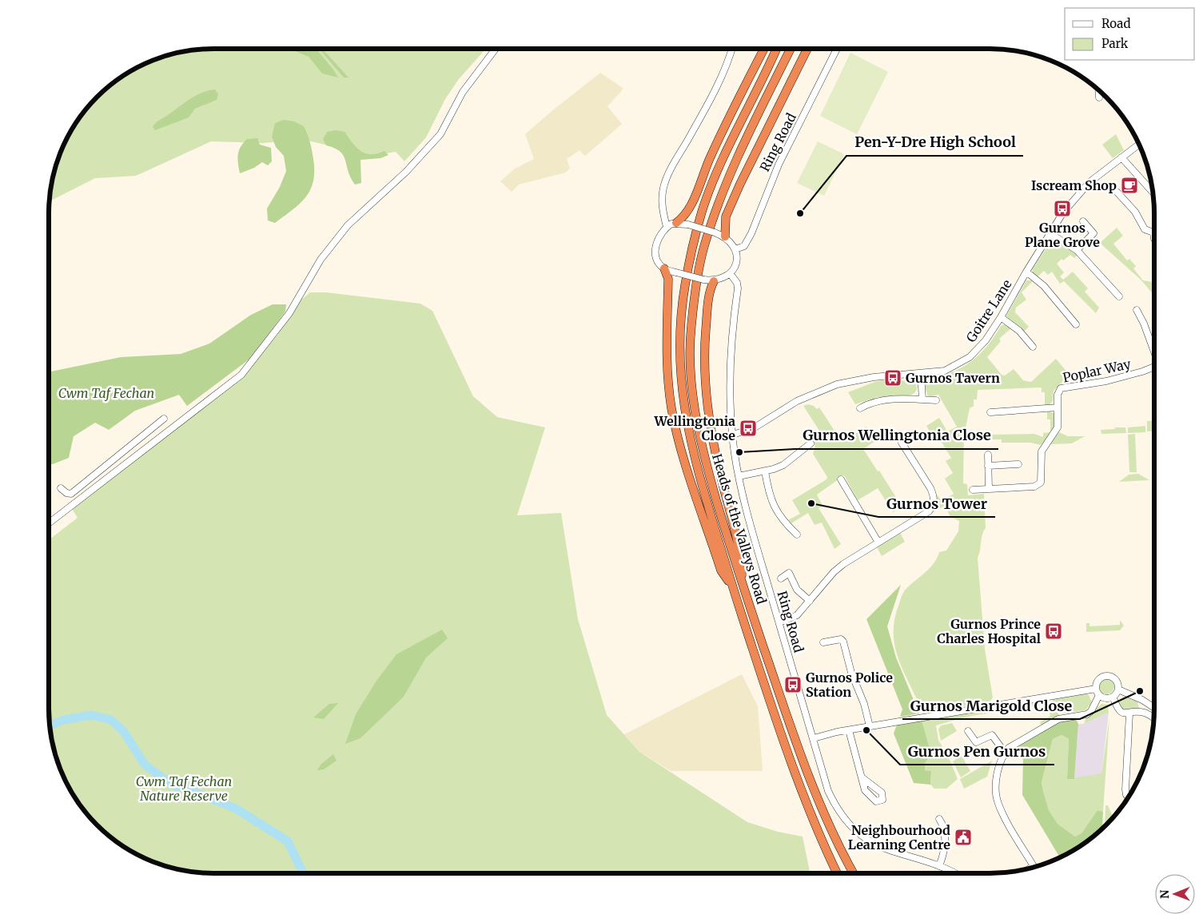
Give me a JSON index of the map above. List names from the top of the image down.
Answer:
{
  "streets": {
    "highway": ["Heads of the Valleys Road"],
    "street": ["Ring Road", "Goitre Lane", "Poplar Way"]
  },
  "crossings": [
    ["Ring Road", "Goitre Lane"]
  ],
  "parks": ["Cwm Taf Fechan", "Cwm Taf Fechan Nature Reserve"],
  "places": {
    "cafe": ["Iscream Shop"],
    "bus stop": [
      "Gurnos Plane Grove",
      "Gurnos Tavern",
      "Wellingtonia Close",
      "Gurnos Prince Charles Hospital",
      "Gurnos Police Station"
    ],
    "other": [
      "Pen-Y-Dre High School",
      "Gurnos Wellingtonia Close",
      "Gurnos Tower",
      "Gurnos Marigold Close",
      "Gurnos Pen Gurnos"
    ],
    "public building": ["Neighbourhood Learning Centre"]
  },
  "legend": ["Road", "Park"],
  "north": "left"
}
